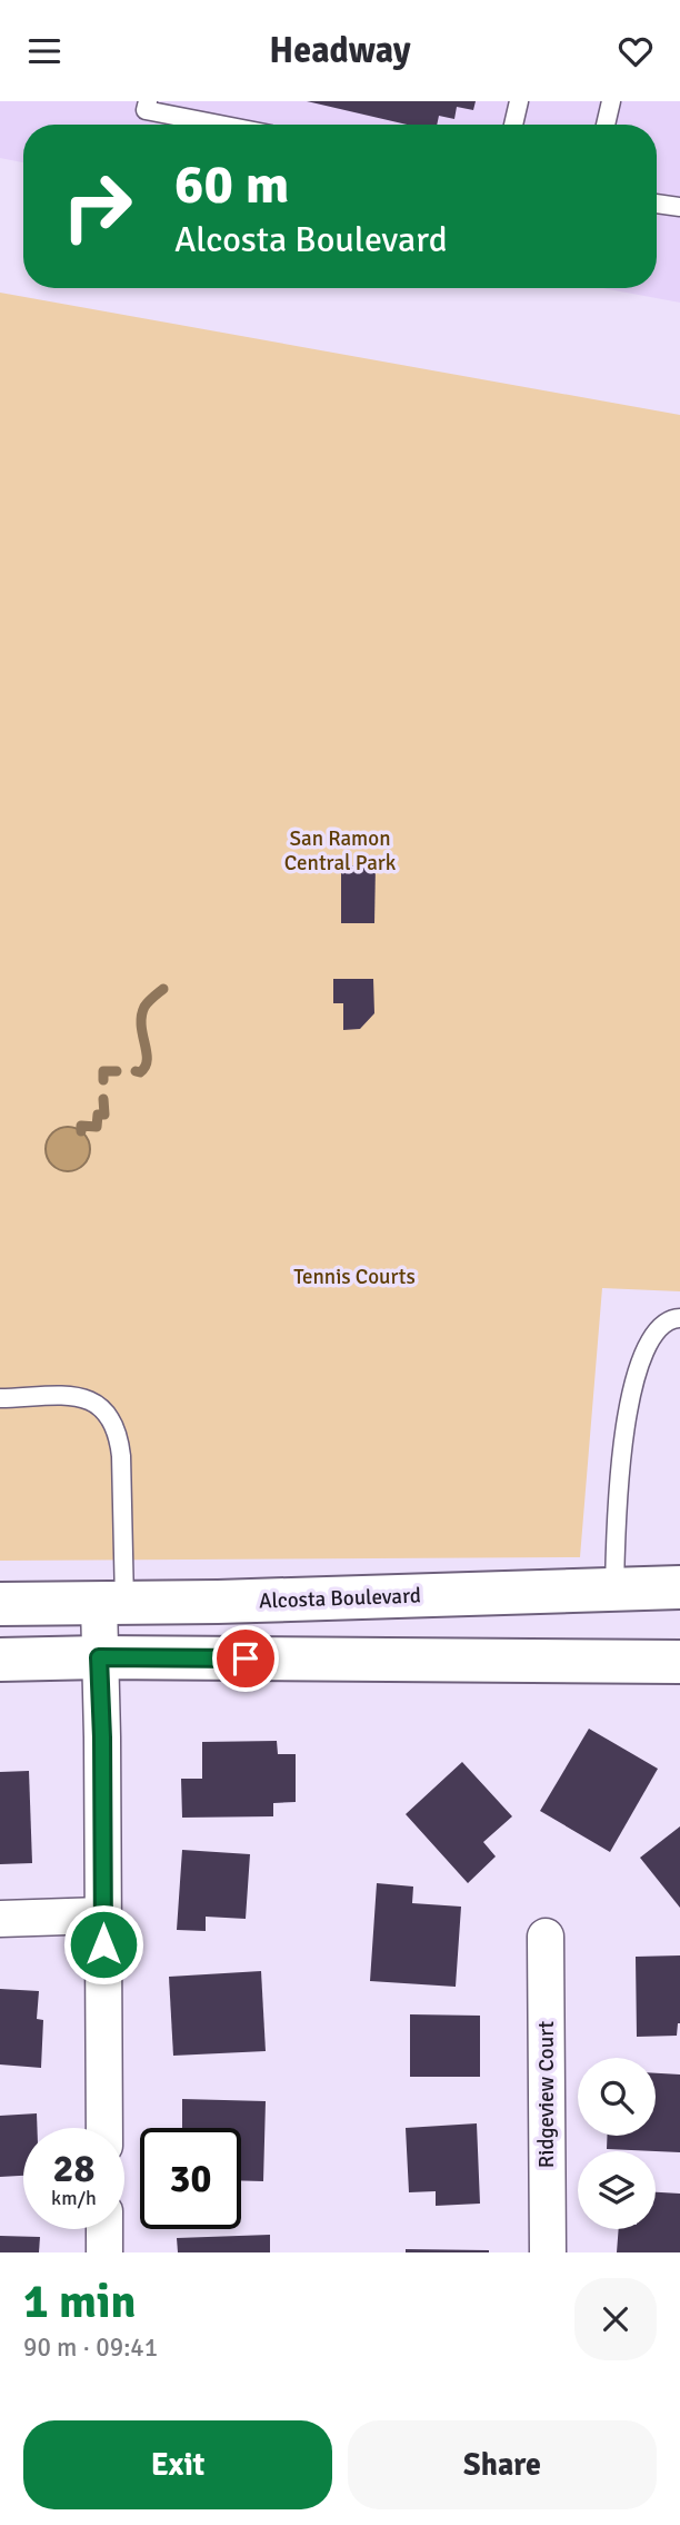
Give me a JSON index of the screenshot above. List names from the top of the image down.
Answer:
{
  "streets": {
    "main road": ["Alcosta Boulevard"],
    "street": ["Ridgeview Court"]
  },
  "parks": ["San Ramon Central Park", "Tennis Courts"],
  "page": {
    "header": "Headway",
    "turn": ["60 m", "Alcosta Boulevard"],
    "speed": "28 km/h",
    "limit": "30",
    "heading": ["1 min", "90 m · 09:41"],
    "buttons": ["Exit", "Share"]
  }
}
